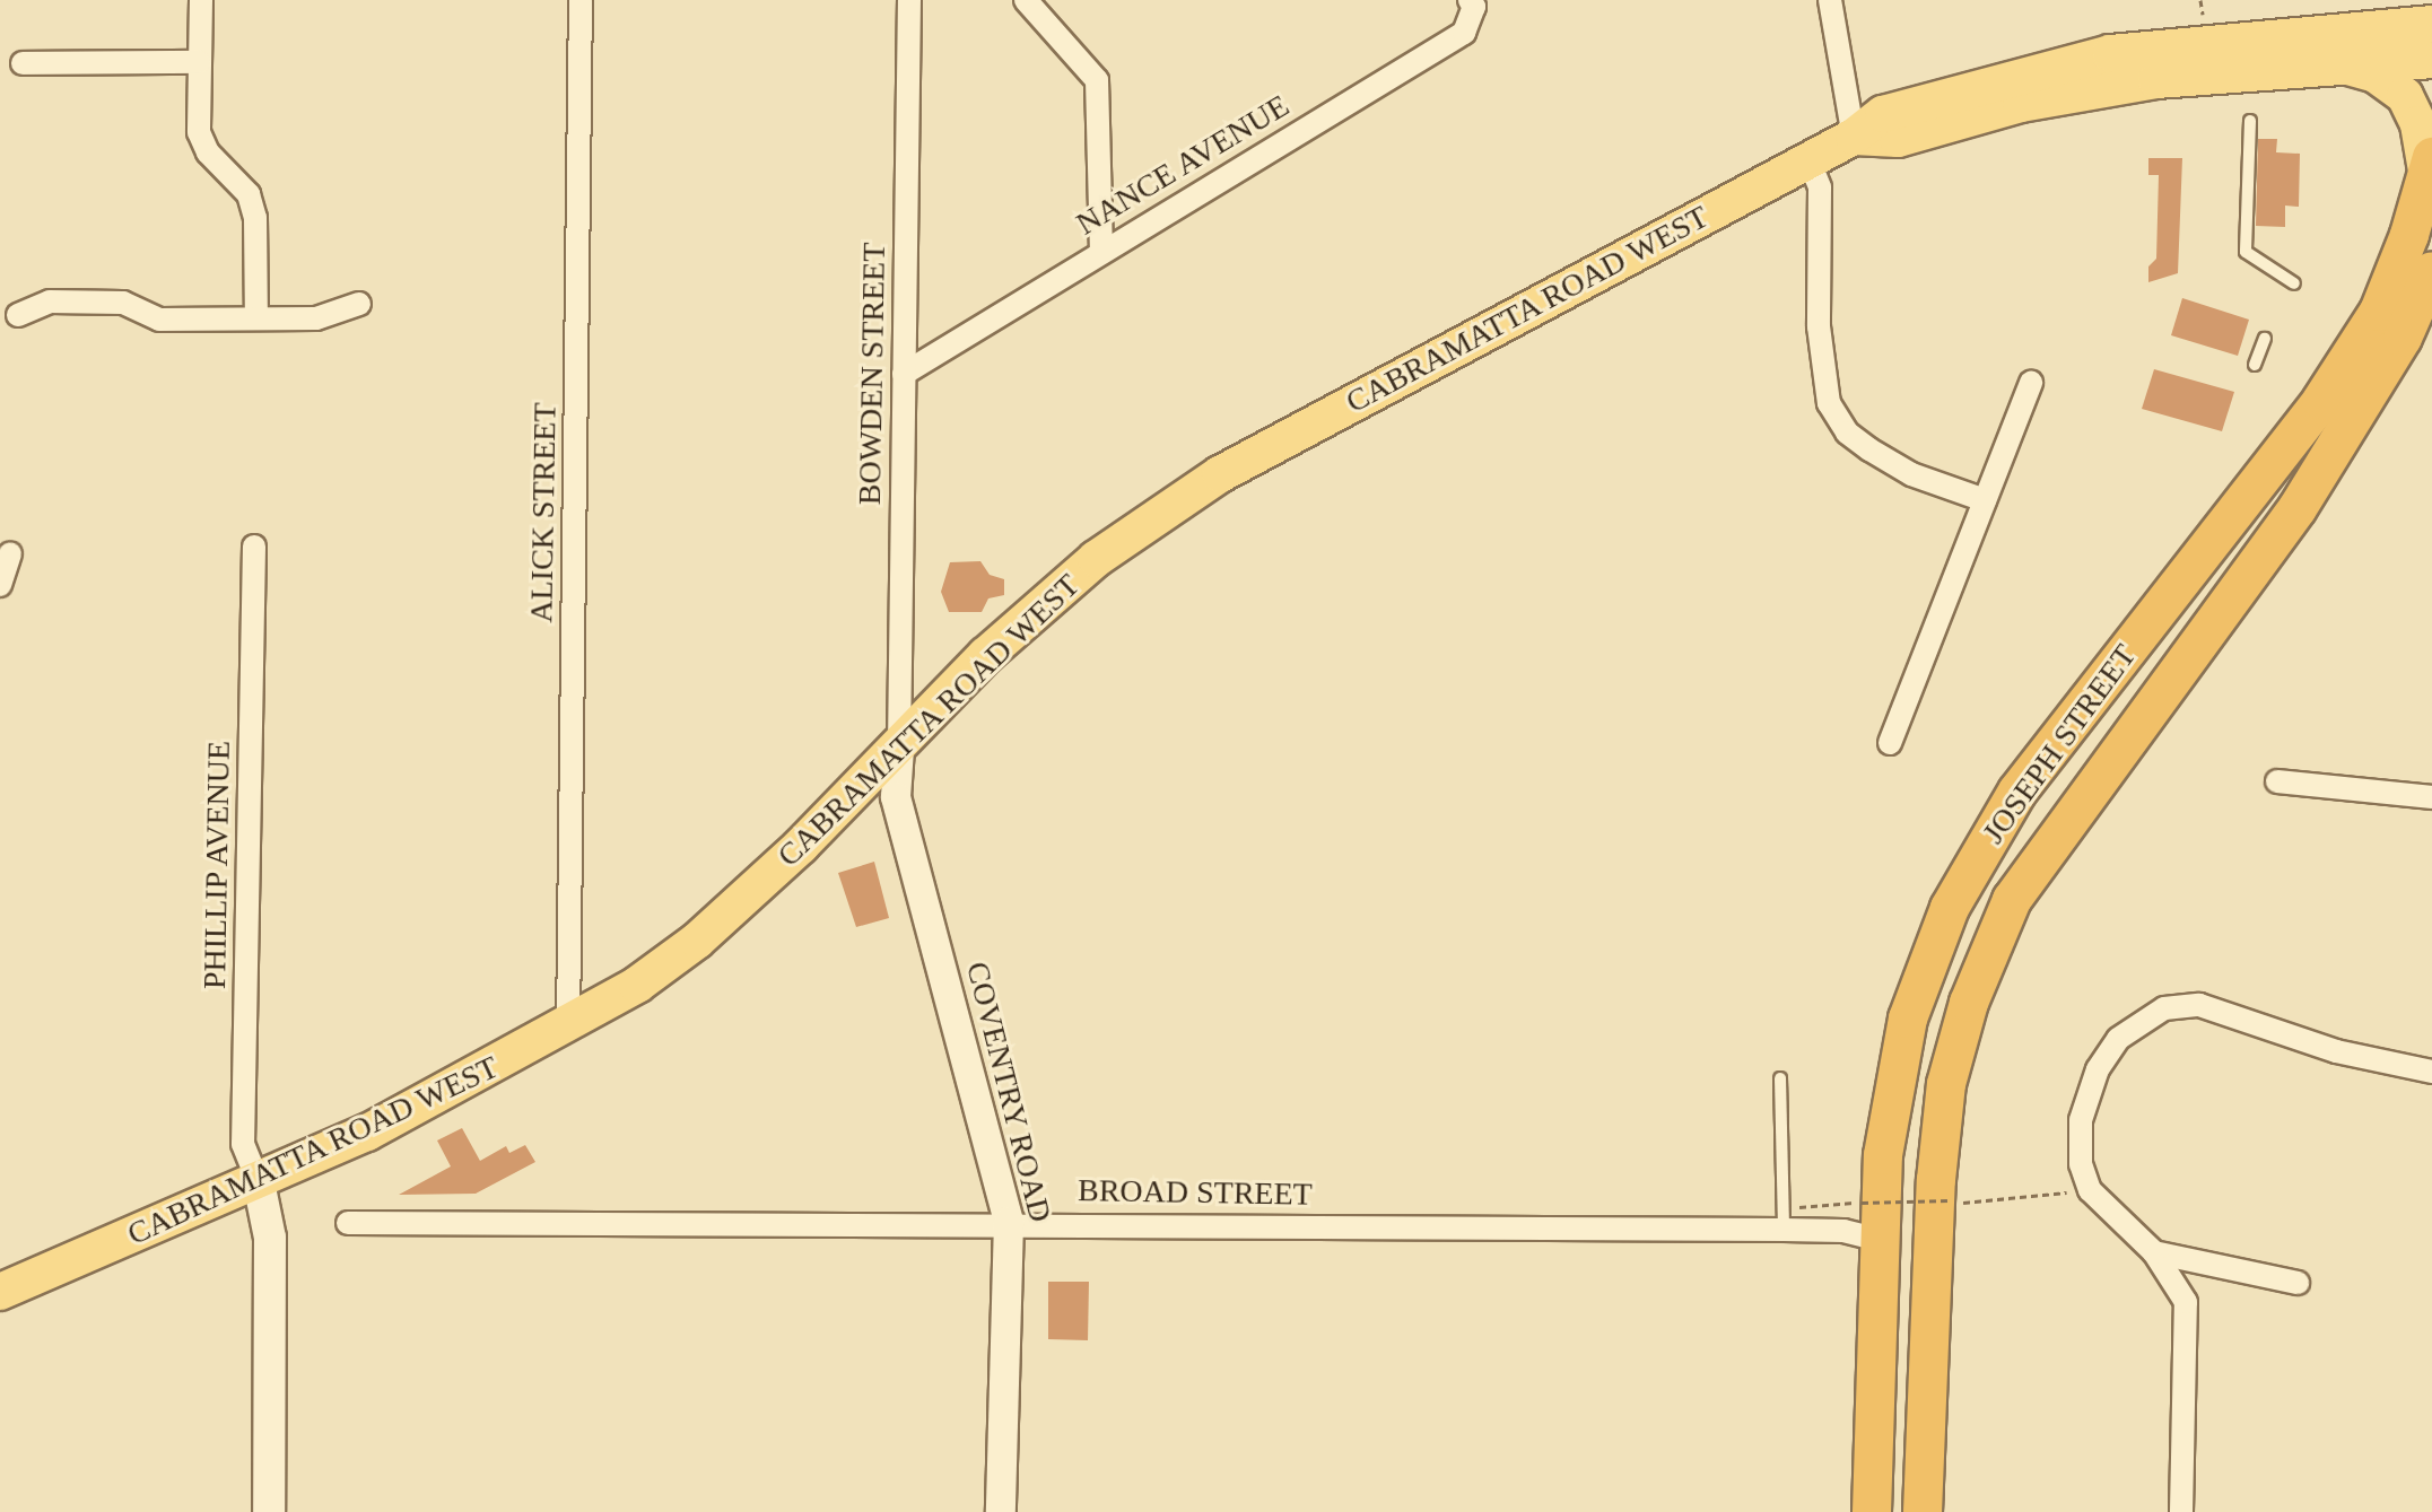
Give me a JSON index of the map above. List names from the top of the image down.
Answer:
{
  "streets": {
    "highway": ["JOSEPH STREET"],
    "main road": ["CABRAMATTA ROAD WEST"],
    "street": [
      "NANCE AVENUE",
      "BOWDEN STREET",
      "ALICK STREET",
      "PHILLIP AVENUE",
      "COVENTRY ROAD",
      "BROAD STREET"
    ]
  },
  "crossings": [
    ["NANCE AVENUE", "BOWDEN STREET"],
    ["CABRAMATTA ROAD WEST", "BOWDEN STREET"],
    ["CABRAMATTA ROAD WEST", "ALICK STREET"],
    ["CABRAMATTA ROAD WEST", "PHILLIP AVENUE"],
    ["CABRAMATTA ROAD WEST", "COVENTRY ROAD"],
    ["BOWDEN STREET", "COVENTRY ROAD"],
    ["JOSEPH STREET", "BROAD STREET"],
    ["COVENTRY ROAD", "BROAD STREET"]
  ]
}
